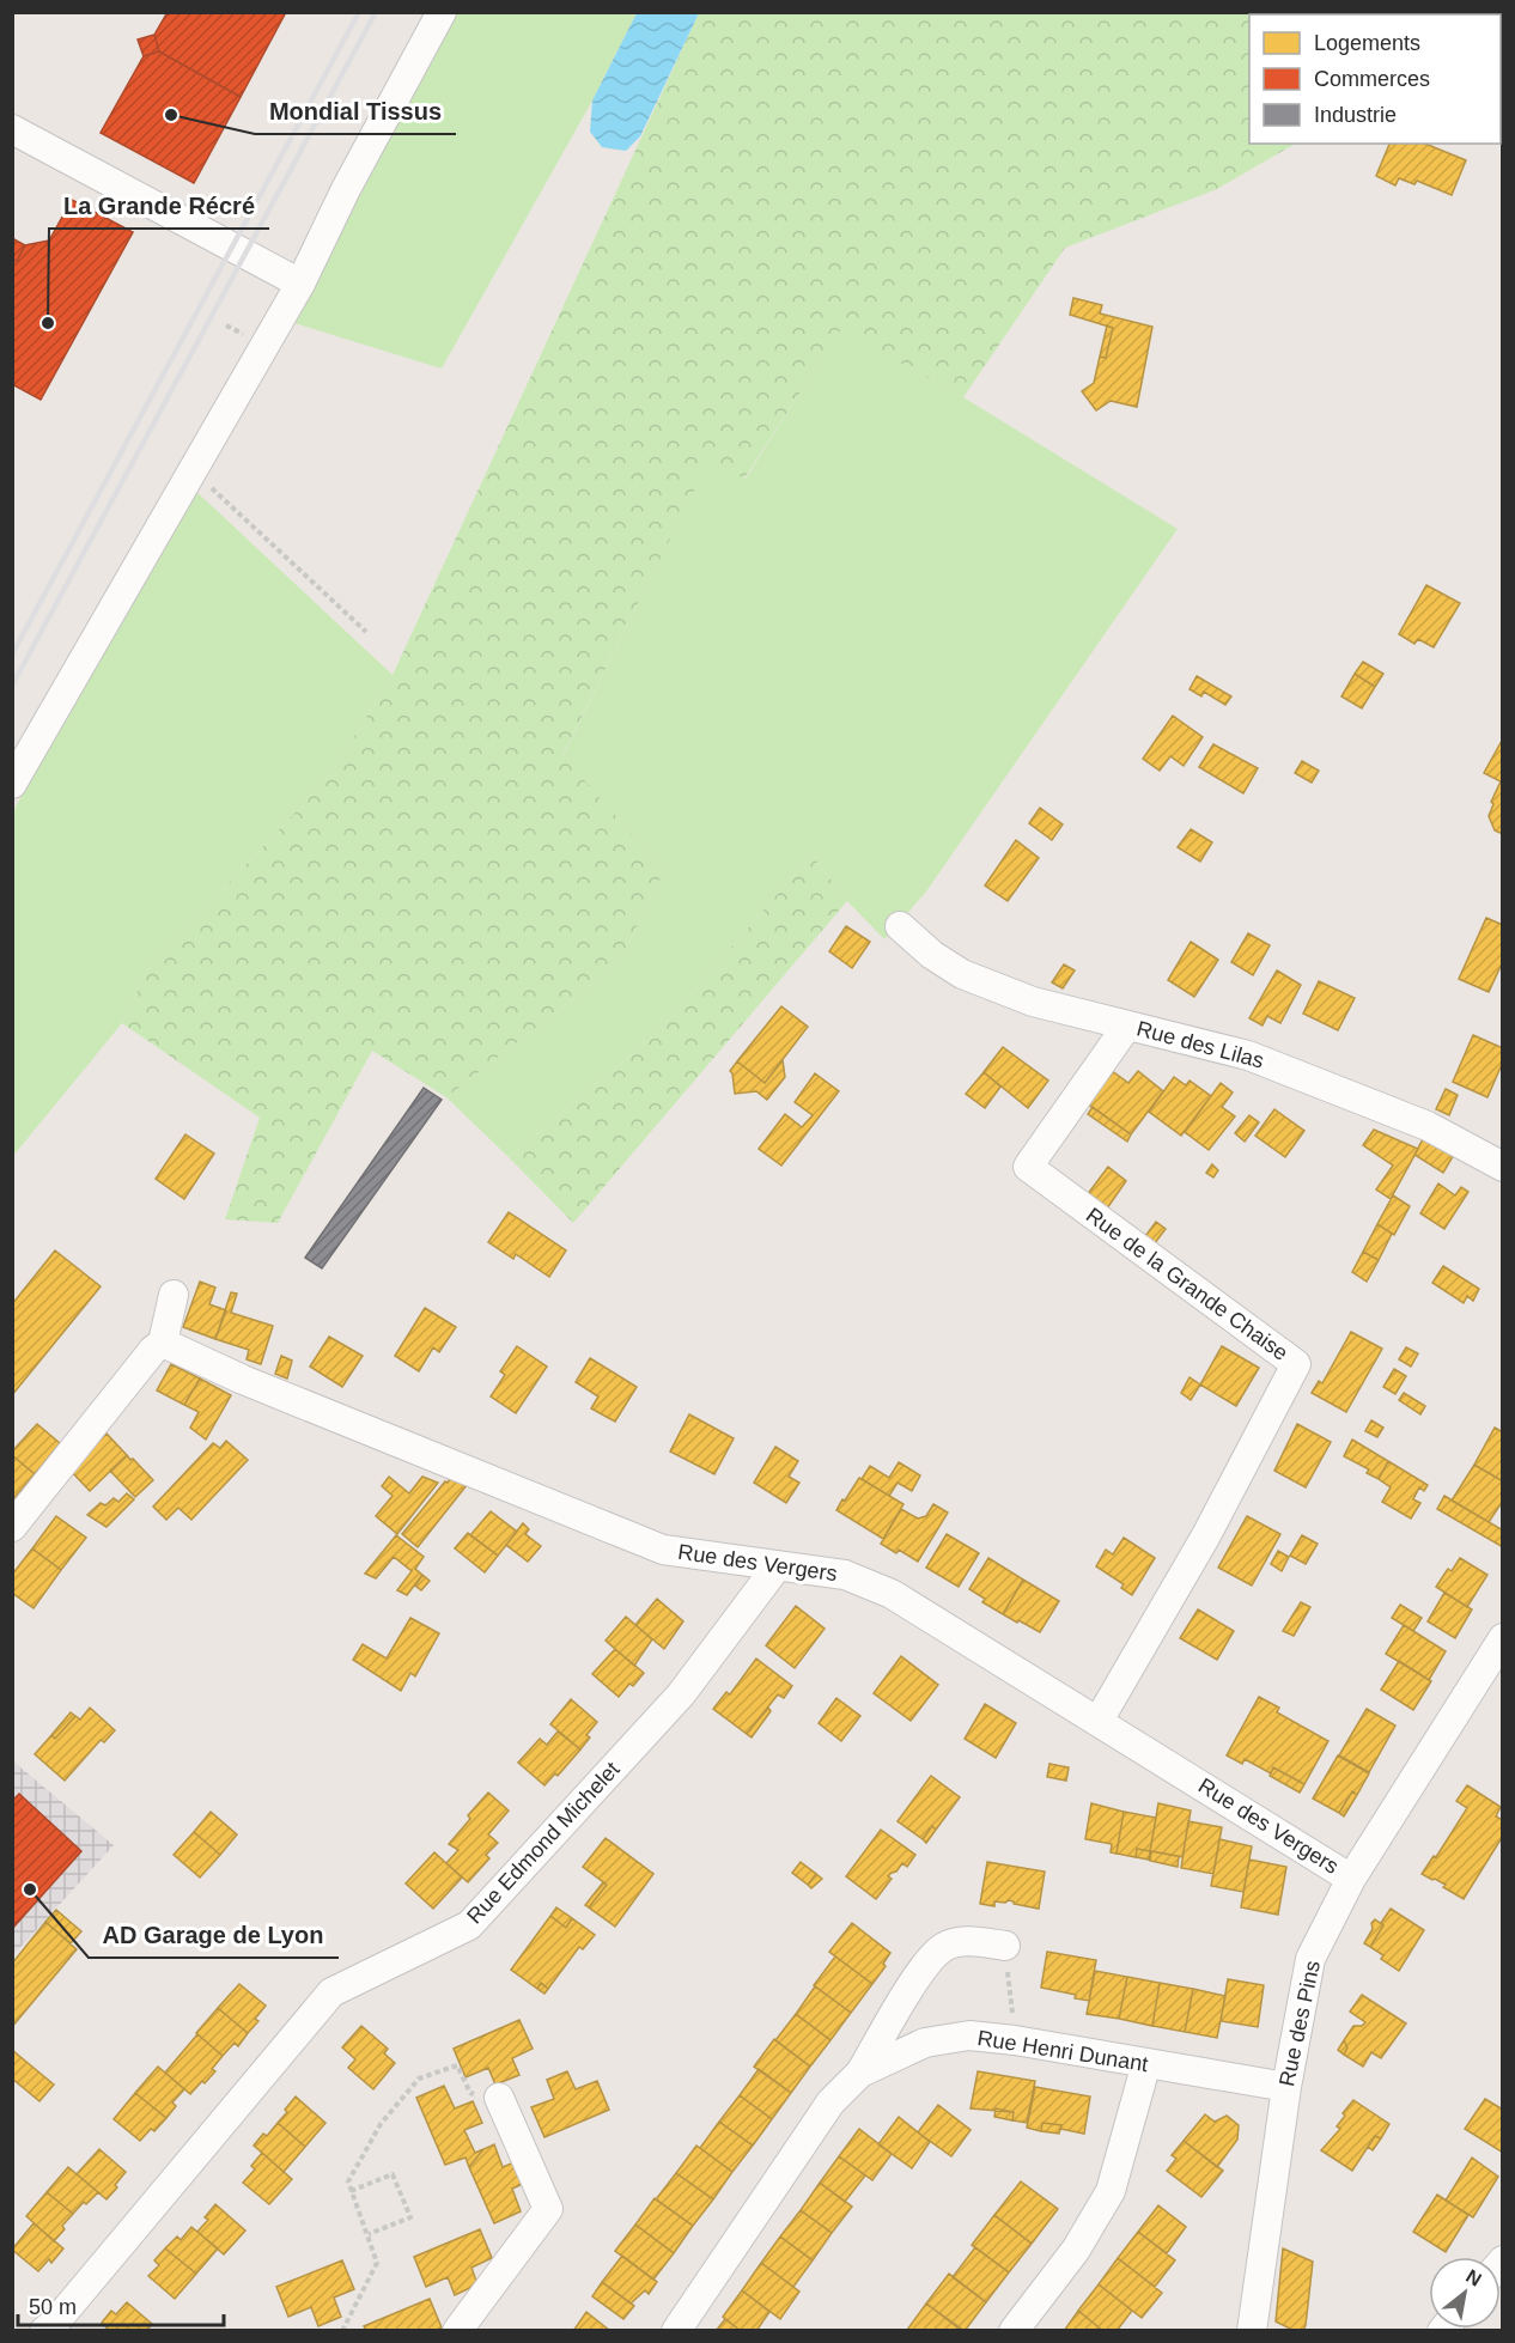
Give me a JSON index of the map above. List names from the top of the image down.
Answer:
{
  "streets": {
    "street": [
      "Rue des Lilas",
      "Rue de la Grande Chaise",
      "Rue des Vergers",
      "Rue Edmond Michelet",
      "Rue des Pins",
      "Rue Henri Dunant"
    ]
  },
  "crossings": [
    ["Rue des Lilas", "Rue de la Grande Chaise"],
    ["Rue de la Grande Chaise", "Rue des Vergers"],
    ["Rue des Vergers", "Rue Edmond Michelet"],
    ["Rue des Vergers", "Rue des Pins"],
    ["Rue des Pins", "Rue Henri Dunant"]
  ],
  "places": ["Mondial Tissus", "La Grande Récré", "AD Garage de Lyon"],
  "legend": ["Logements", "Commerces", "Industrie"],
  "scale_bar": "50 m",
  "north": "top right"
}
